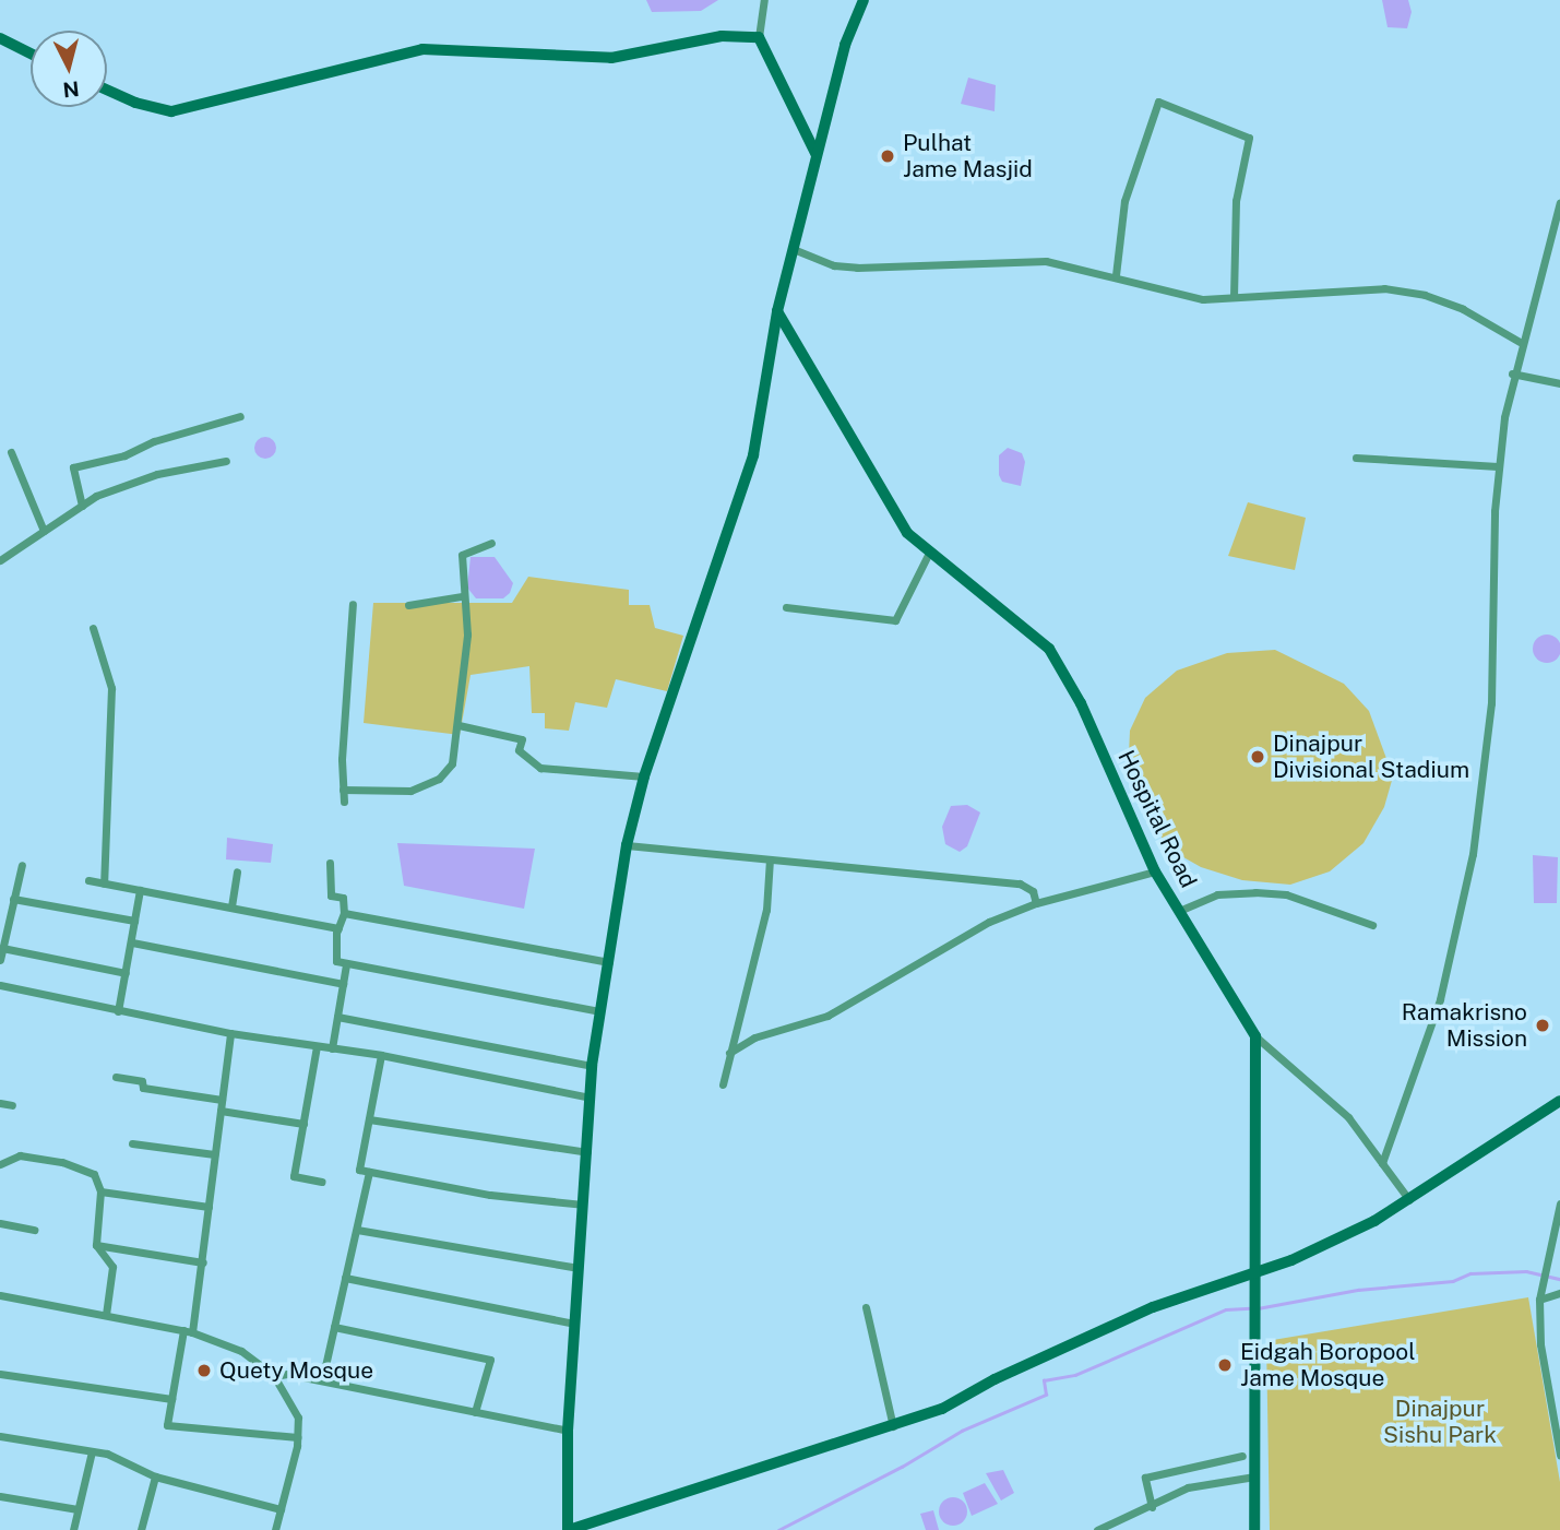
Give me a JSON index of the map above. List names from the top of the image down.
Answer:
{
  "streets": {
    "street": ["Hospital Road"]
  },
  "parks": ["Dinajpur Sishu Park"],
  "places": [
    "Pulhat Jame Masjid",
    "Dinajpur Divisional Stadium",
    "Ramakrisno Mission",
    "Eidgah Boropool Jame Mosque",
    "Quety Mosque"
  ],
  "north": "bottom"
}
